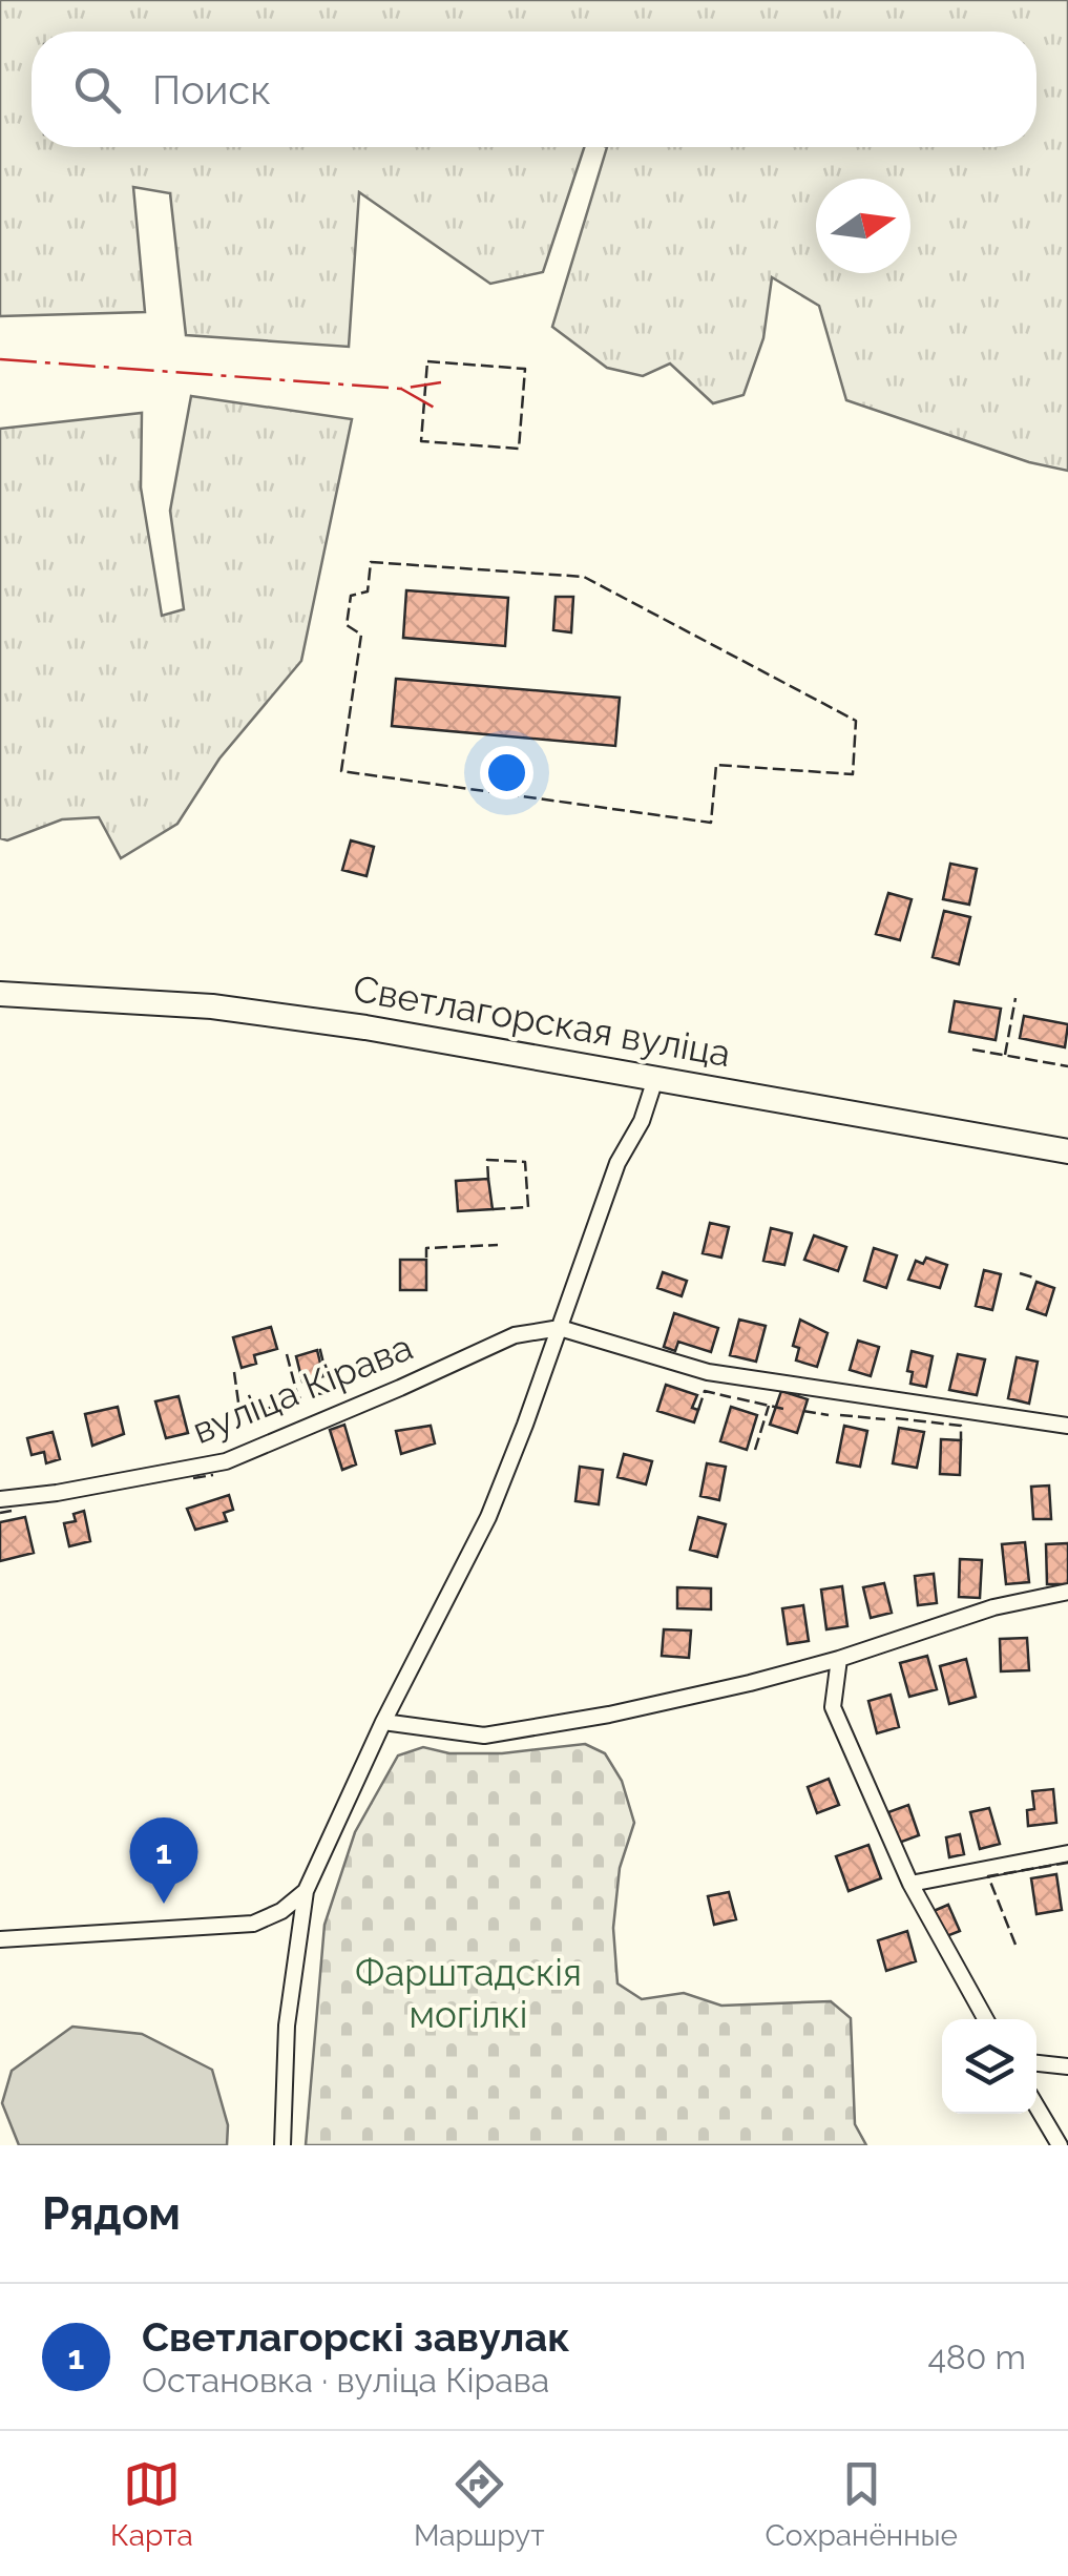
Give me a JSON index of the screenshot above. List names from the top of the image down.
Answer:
{
  "streets": {
    "main road": ["Светлагорская вуліца"],
    "street": ["вуліца Кірава"]
  },
  "parks": ["Фарштадскія могілкі"],
  "north": "right",
  "page": {
    "search": "Поиск",
    "pins": "1",
    "heading": "Рядом",
    "list": [
      {
        "mark": "1",
        "name": "Светлагорскі завулак",
        "note": "Остановка · вуліца Кірава",
        "value": "480 m"
      }
    ],
    "nav": ["Карта", "Маршрут", "Сохранённые"]
  }
}
